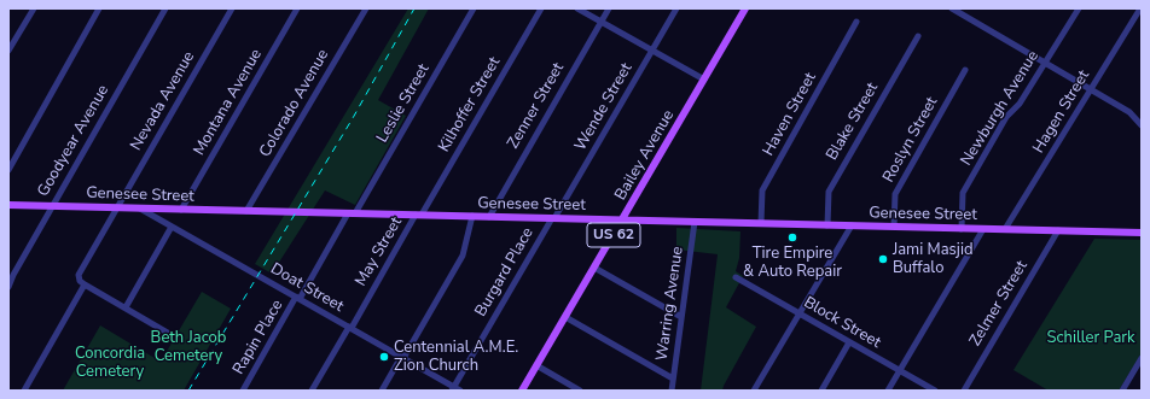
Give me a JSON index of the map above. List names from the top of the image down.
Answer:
{
  "streets": {
    "main road": ["Bailey Avenue", "Genesee Street", "US 62"],
    "street": [
      "Nevada Avenue",
      "Montana Avenue",
      "Colorado Avenue",
      "Leslie Street",
      "Kilhoffer Street",
      "Zenner Street",
      "Wende Street",
      "Newburgh Avenue",
      "Hagen Street",
      "Haven Street",
      "Blake Street",
      "Roslyn Street",
      "Goodyear Avenue",
      "May Street",
      "Burgard Place",
      "Doat Street",
      "Warring Avenue",
      "Zelmer Street",
      "Block Street",
      "Rapin Place"
    ]
  },
  "crossings": [
    ["Nevada Avenue", "Genesee Street"],
    ["Montana Avenue", "Genesee Street"],
    ["Colorado Avenue", "Genesee Street"],
    ["Leslie Street", "Genesee Street"],
    ["Leslie Street", "Rapin Place"],
    ["Kilhoffer Street", "Genesee Street"],
    ["Kilhoffer Street", "May Street"],
    ["Zenner Street", "Genesee Street"],
    ["Wende Street", "Genesee Street"],
    ["Wende Street", "Burgard Place"],
    ["Newburgh Avenue", "Genesee Street"],
    ["Hagen Street", "Genesee Street"],
    ["Haven Street", "Genesee Street"],
    ["Blake Street", "Genesee Street"],
    ["Roslyn Street", "Genesee Street"],
    ["Goodyear Avenue", "Genesee Street"],
    ["Bailey Avenue", "Genesee Street"],
    ["Genesee Street", "May Street"],
    ["Genesee Street", "Burgard Place"],
    ["Genesee Street", "Doat Street"],
    ["Genesee Street", "Warring Avenue"],
    ["Genesee Street", "Zelmer Street"],
    ["Genesee Street", "Rapin Place"],
    ["May Street", "Doat Street"],
    ["Burgard Place", "Doat Street"],
    ["Doat Street", "Rapin Place"]
  ],
  "parks": ["Beth Jacob Cemetery", "Schiller Park", "Concordia Cemetery"],
  "places": ["Tire Empire & Auto Repair", "Jami Masjid Buffalo", "Centennial A.M.E. Zion Church"]
}
